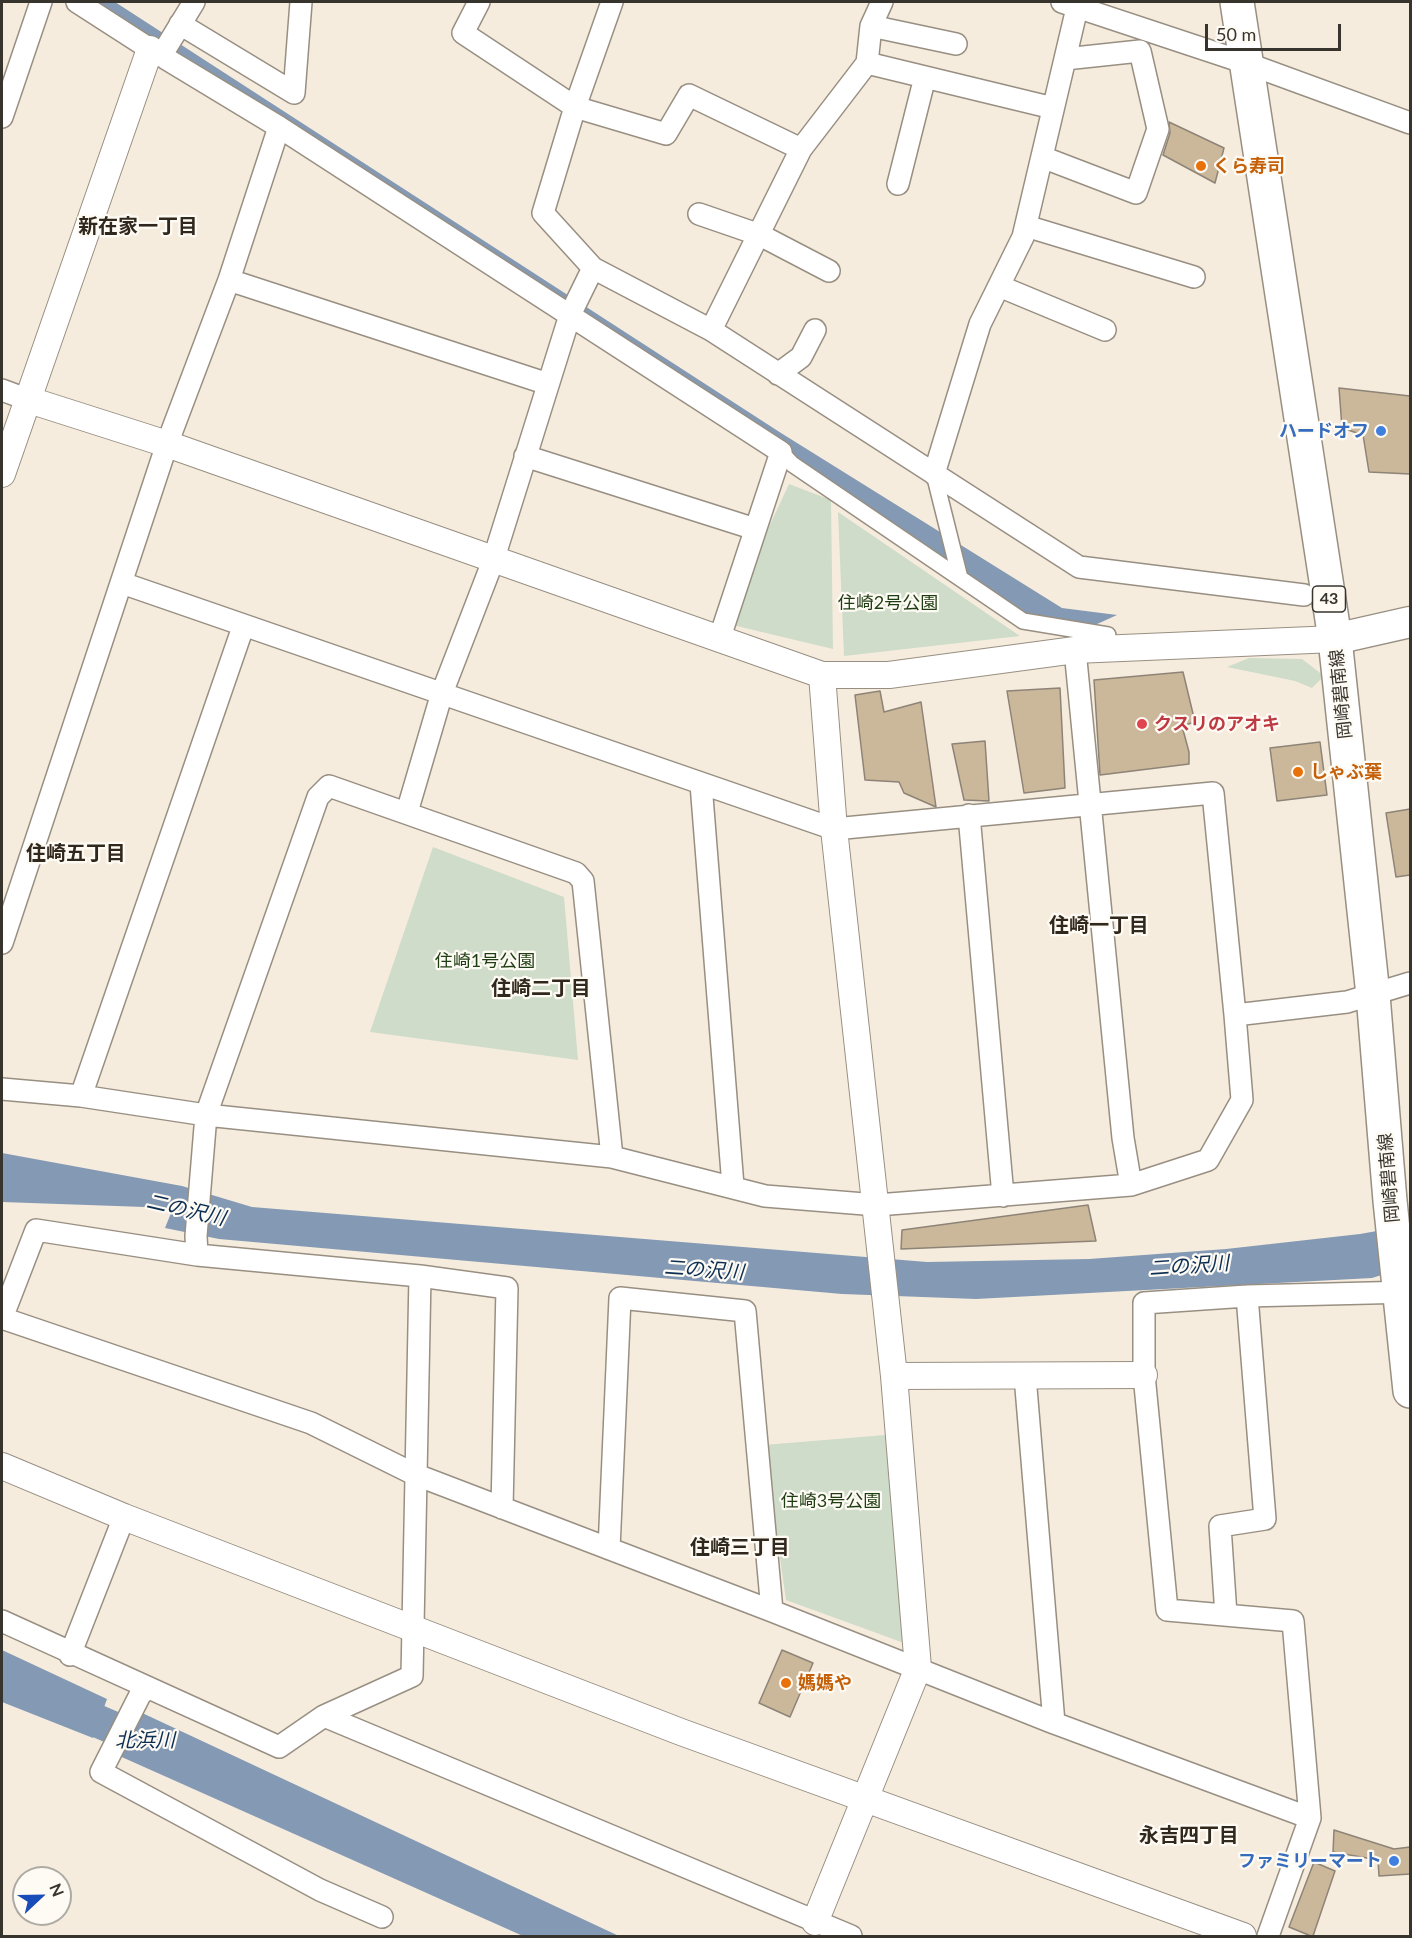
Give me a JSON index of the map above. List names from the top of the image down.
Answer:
{
  "streets": {
    "main road": ["43", "岡崎碧南線"]
  },
  "districts": [
    "新在家一丁目",
    "住崎五丁目",
    "住崎一丁目",
    "住崎二丁目",
    "住崎三丁目",
    "永吉四丁目"
  ],
  "water": ["二の沢川", "北浜川"],
  "parks": ["住崎2号公園", "住崎1号公園", "住崎3号公園"],
  "places": [
    "くら寿司",
    "ハードオフ",
    "クスリのアオキ",
    "しゃぶ葉",
    "媽媽や",
    "ファミリーマート"
  ],
  "scale_bar": "50 m",
  "north": "right"
}
